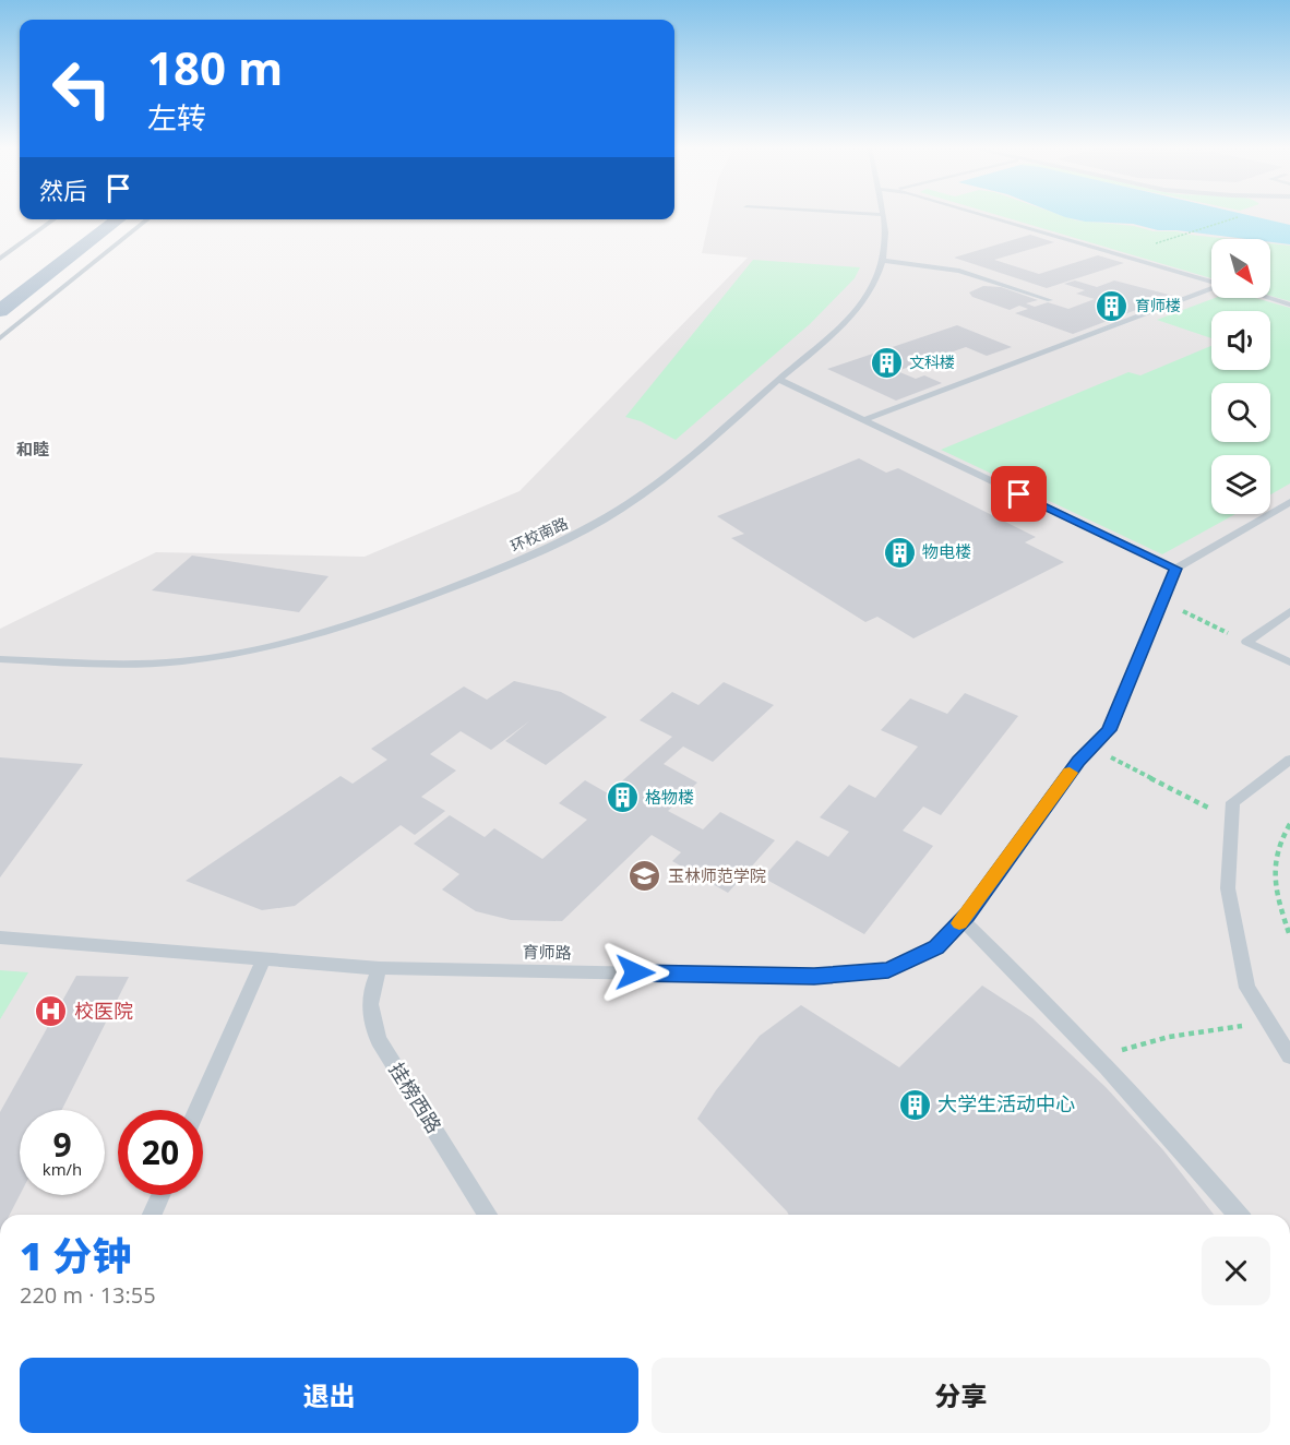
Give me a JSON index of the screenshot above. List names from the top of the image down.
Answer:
{
  "streets": {
    "lane": ["环校南路", "育师路", "挂榜西路"]
  },
  "crossings": [
    ["育师路", "挂榜西路"]
  ],
  "districts": ["和睦"],
  "places": {
    "building": [
      "育师楼",
      "文科楼",
      "物电楼",
      "格物楼",
      "大学生活动中心"
    ],
    "school or university": ["玉林师范学院"],
    "hospital": ["校医院"]
  },
  "north": "bottom right",
  "page": {
    "turn": ["180 m", "左转"],
    "then": "然后",
    "speed": "9 km/h",
    "limit": "20",
    "heading": ["1 分钟", "220 m · 13:55"],
    "buttons": ["退出", "分享"]
  }
}
